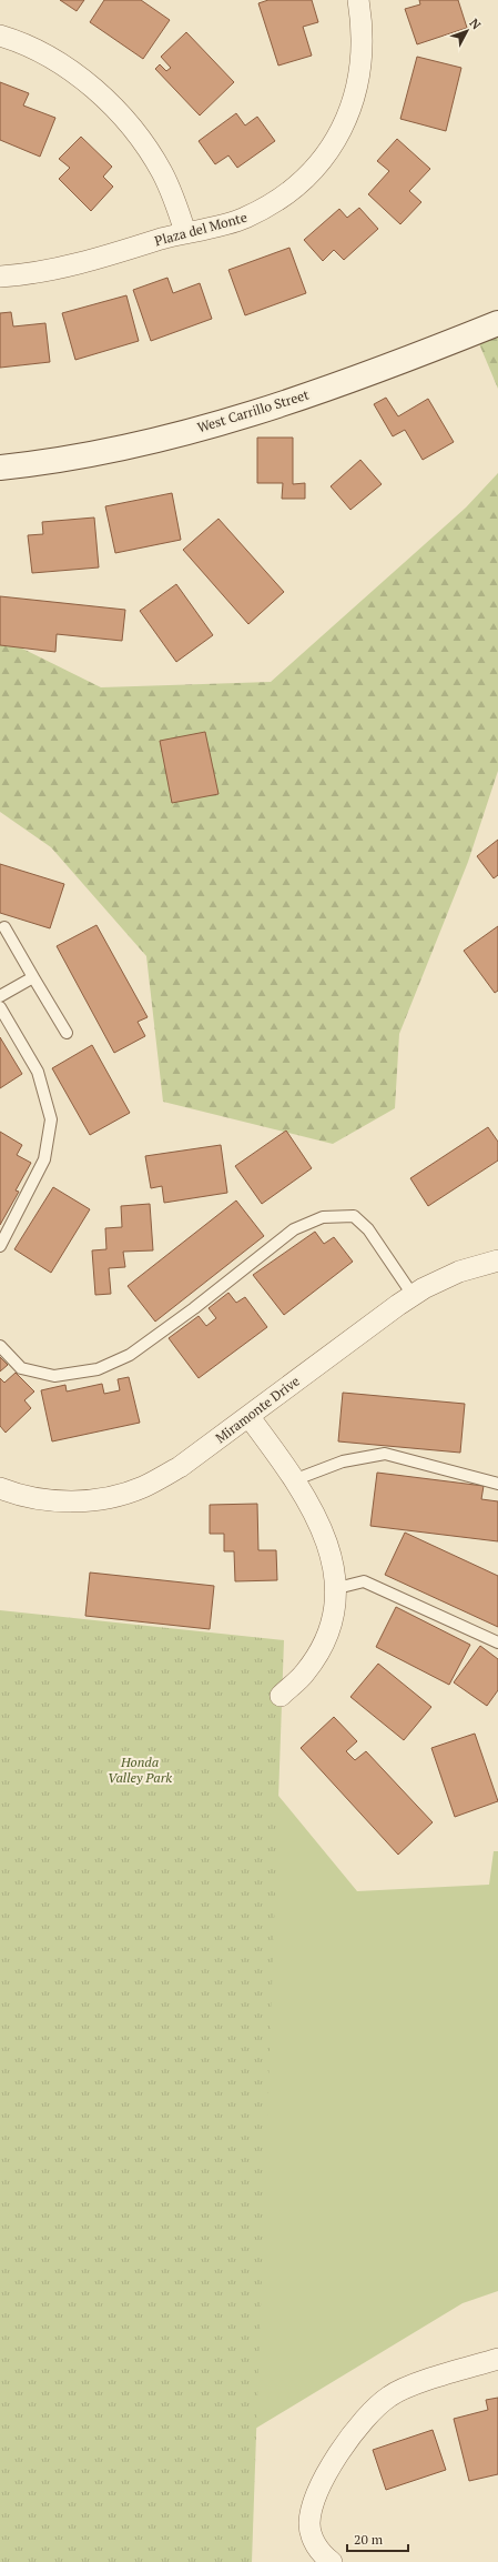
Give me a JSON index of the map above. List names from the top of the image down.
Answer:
{
  "streets": {
    "main road": ["West Carrillo Street"],
    "street": ["Plaza del Monte", "Miramonte Drive"]
  },
  "parks": ["Honda Valley Park"],
  "scale_bar": "20 m",
  "north": "top right"
}
